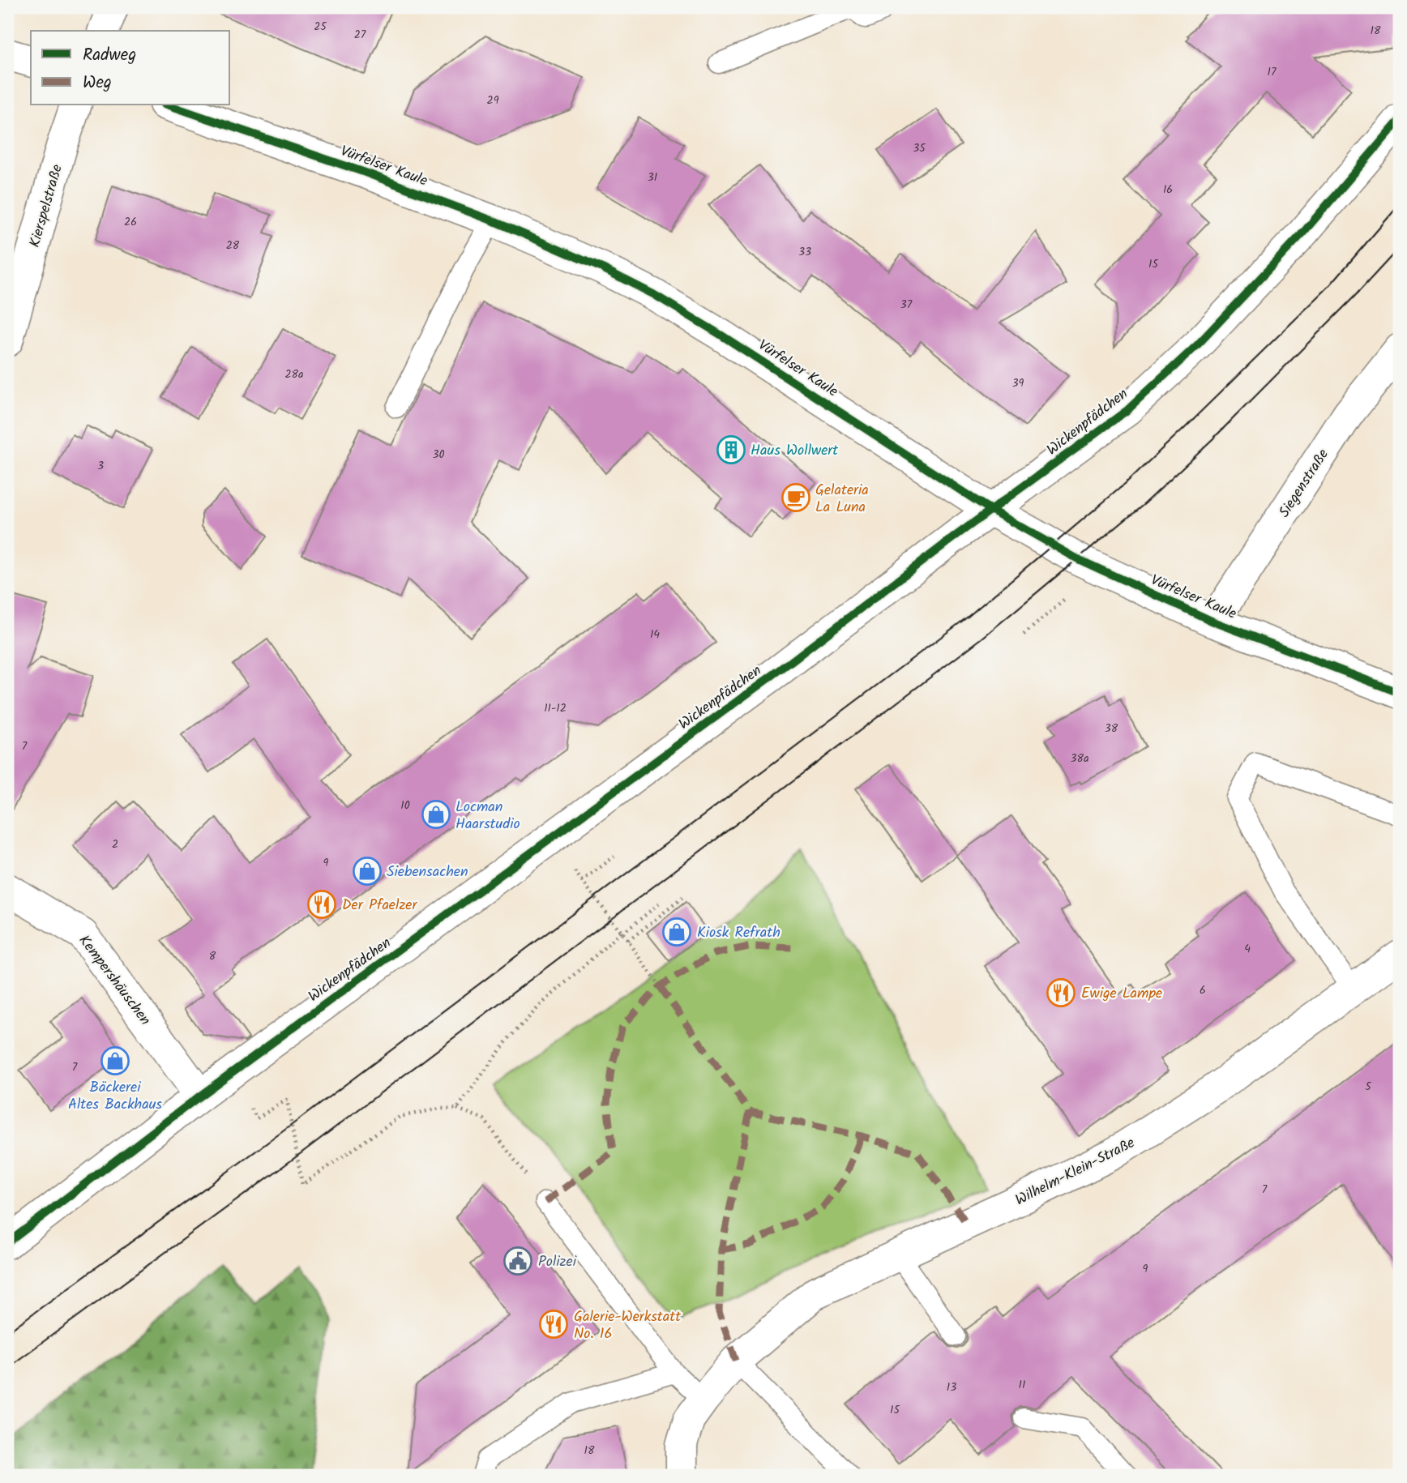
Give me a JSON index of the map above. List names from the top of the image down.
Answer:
{
  "streets": {
    "street": [
      "Vürfelser Kaule",
      "Kierspelstraße",
      "Wickenpfädchen",
      "Siegenstraße",
      "Kempershäuschen",
      "Wilhelm-Klein-Straße"
    ]
  },
  "crossings": [
    ["Vürfelser Kaule", "Wickenpfädchen"],
    ["Vürfelser Kaule", "Siegenstraße"],
    ["Wickenpfädchen", "Kempershäuschen"]
  ],
  "places": {
    "building": ["Haus Wollwert"],
    "cafe": ["Gelateria La Luna"],
    "shop": [
      "Locman Haarstudio",
      "Siebensachen",
      "Kiosk Refrath",
      "Bäckerei Altes Backhaus"
    ],
    "restaurant": ["Der Pfaelzer", "Ewige Lampe", "Galerie-Werkstatt No. 16"],
    "public building": ["Polizei"]
  },
  "house_numbers": [
    "25",
    "18",
    "27",
    "17",
    "29",
    "35",
    "31",
    "16",
    "26",
    "28",
    "33",
    "15",
    "37",
    "28a",
    "39",
    "30",
    "3",
    "14",
    "11-12",
    "38",
    "7",
    "38a",
    "10",
    "2",
    "9",
    "4",
    "8",
    "6",
    "7",
    "5",
    "7",
    "9",
    "11",
    "13",
    "15",
    "18"
  ],
  "legend": ["Radweg", "Weg"]
}
